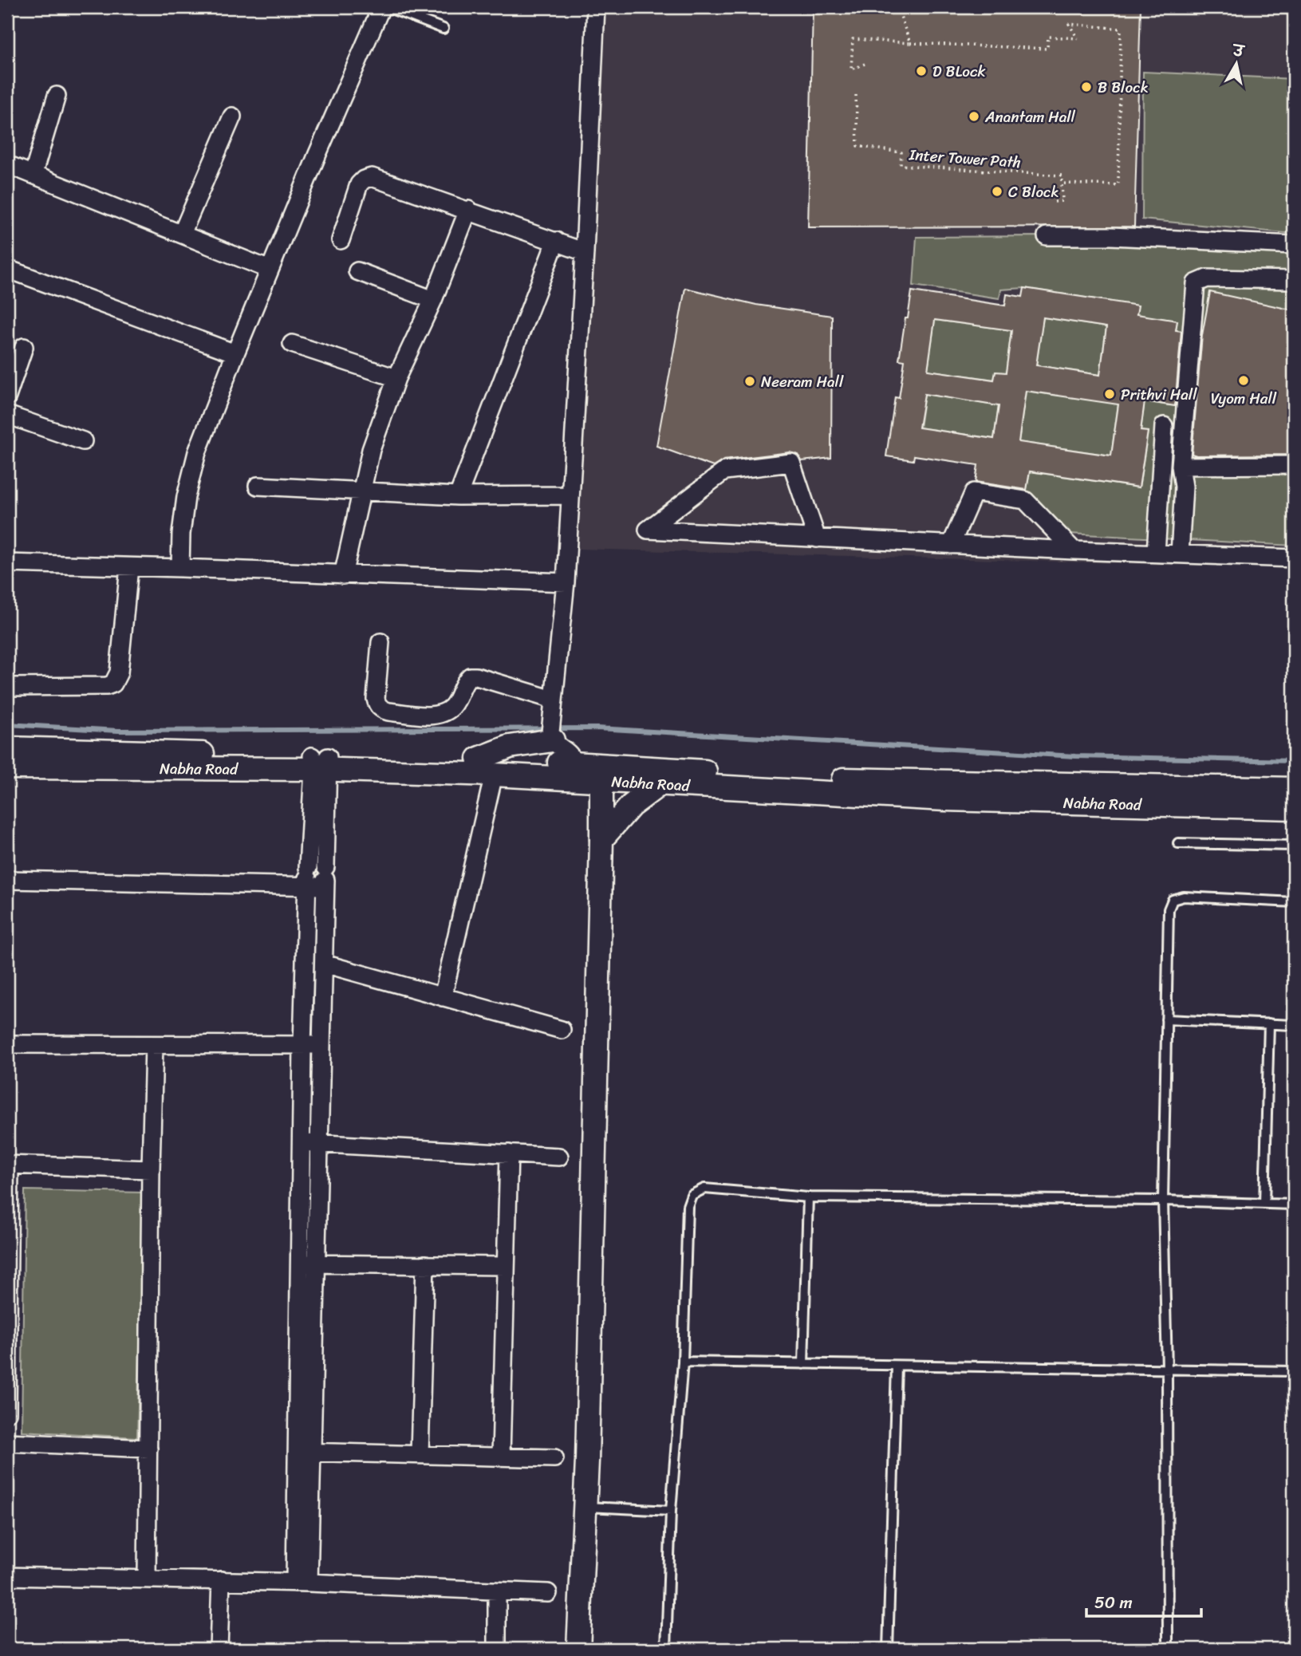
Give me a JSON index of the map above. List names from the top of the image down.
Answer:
{
  "streets": {
    "main road": ["Nabha Road"],
    "path": ["Inter Tower Path"]
  },
  "places": [
    "D BLock",
    "B Block",
    "Anantam Hall",
    "C Block",
    "Vyom Hall",
    "Neeram Hall",
    "Prithvi Hall"
  ],
  "scale_bar": "50 m",
  "north": "top"
}
